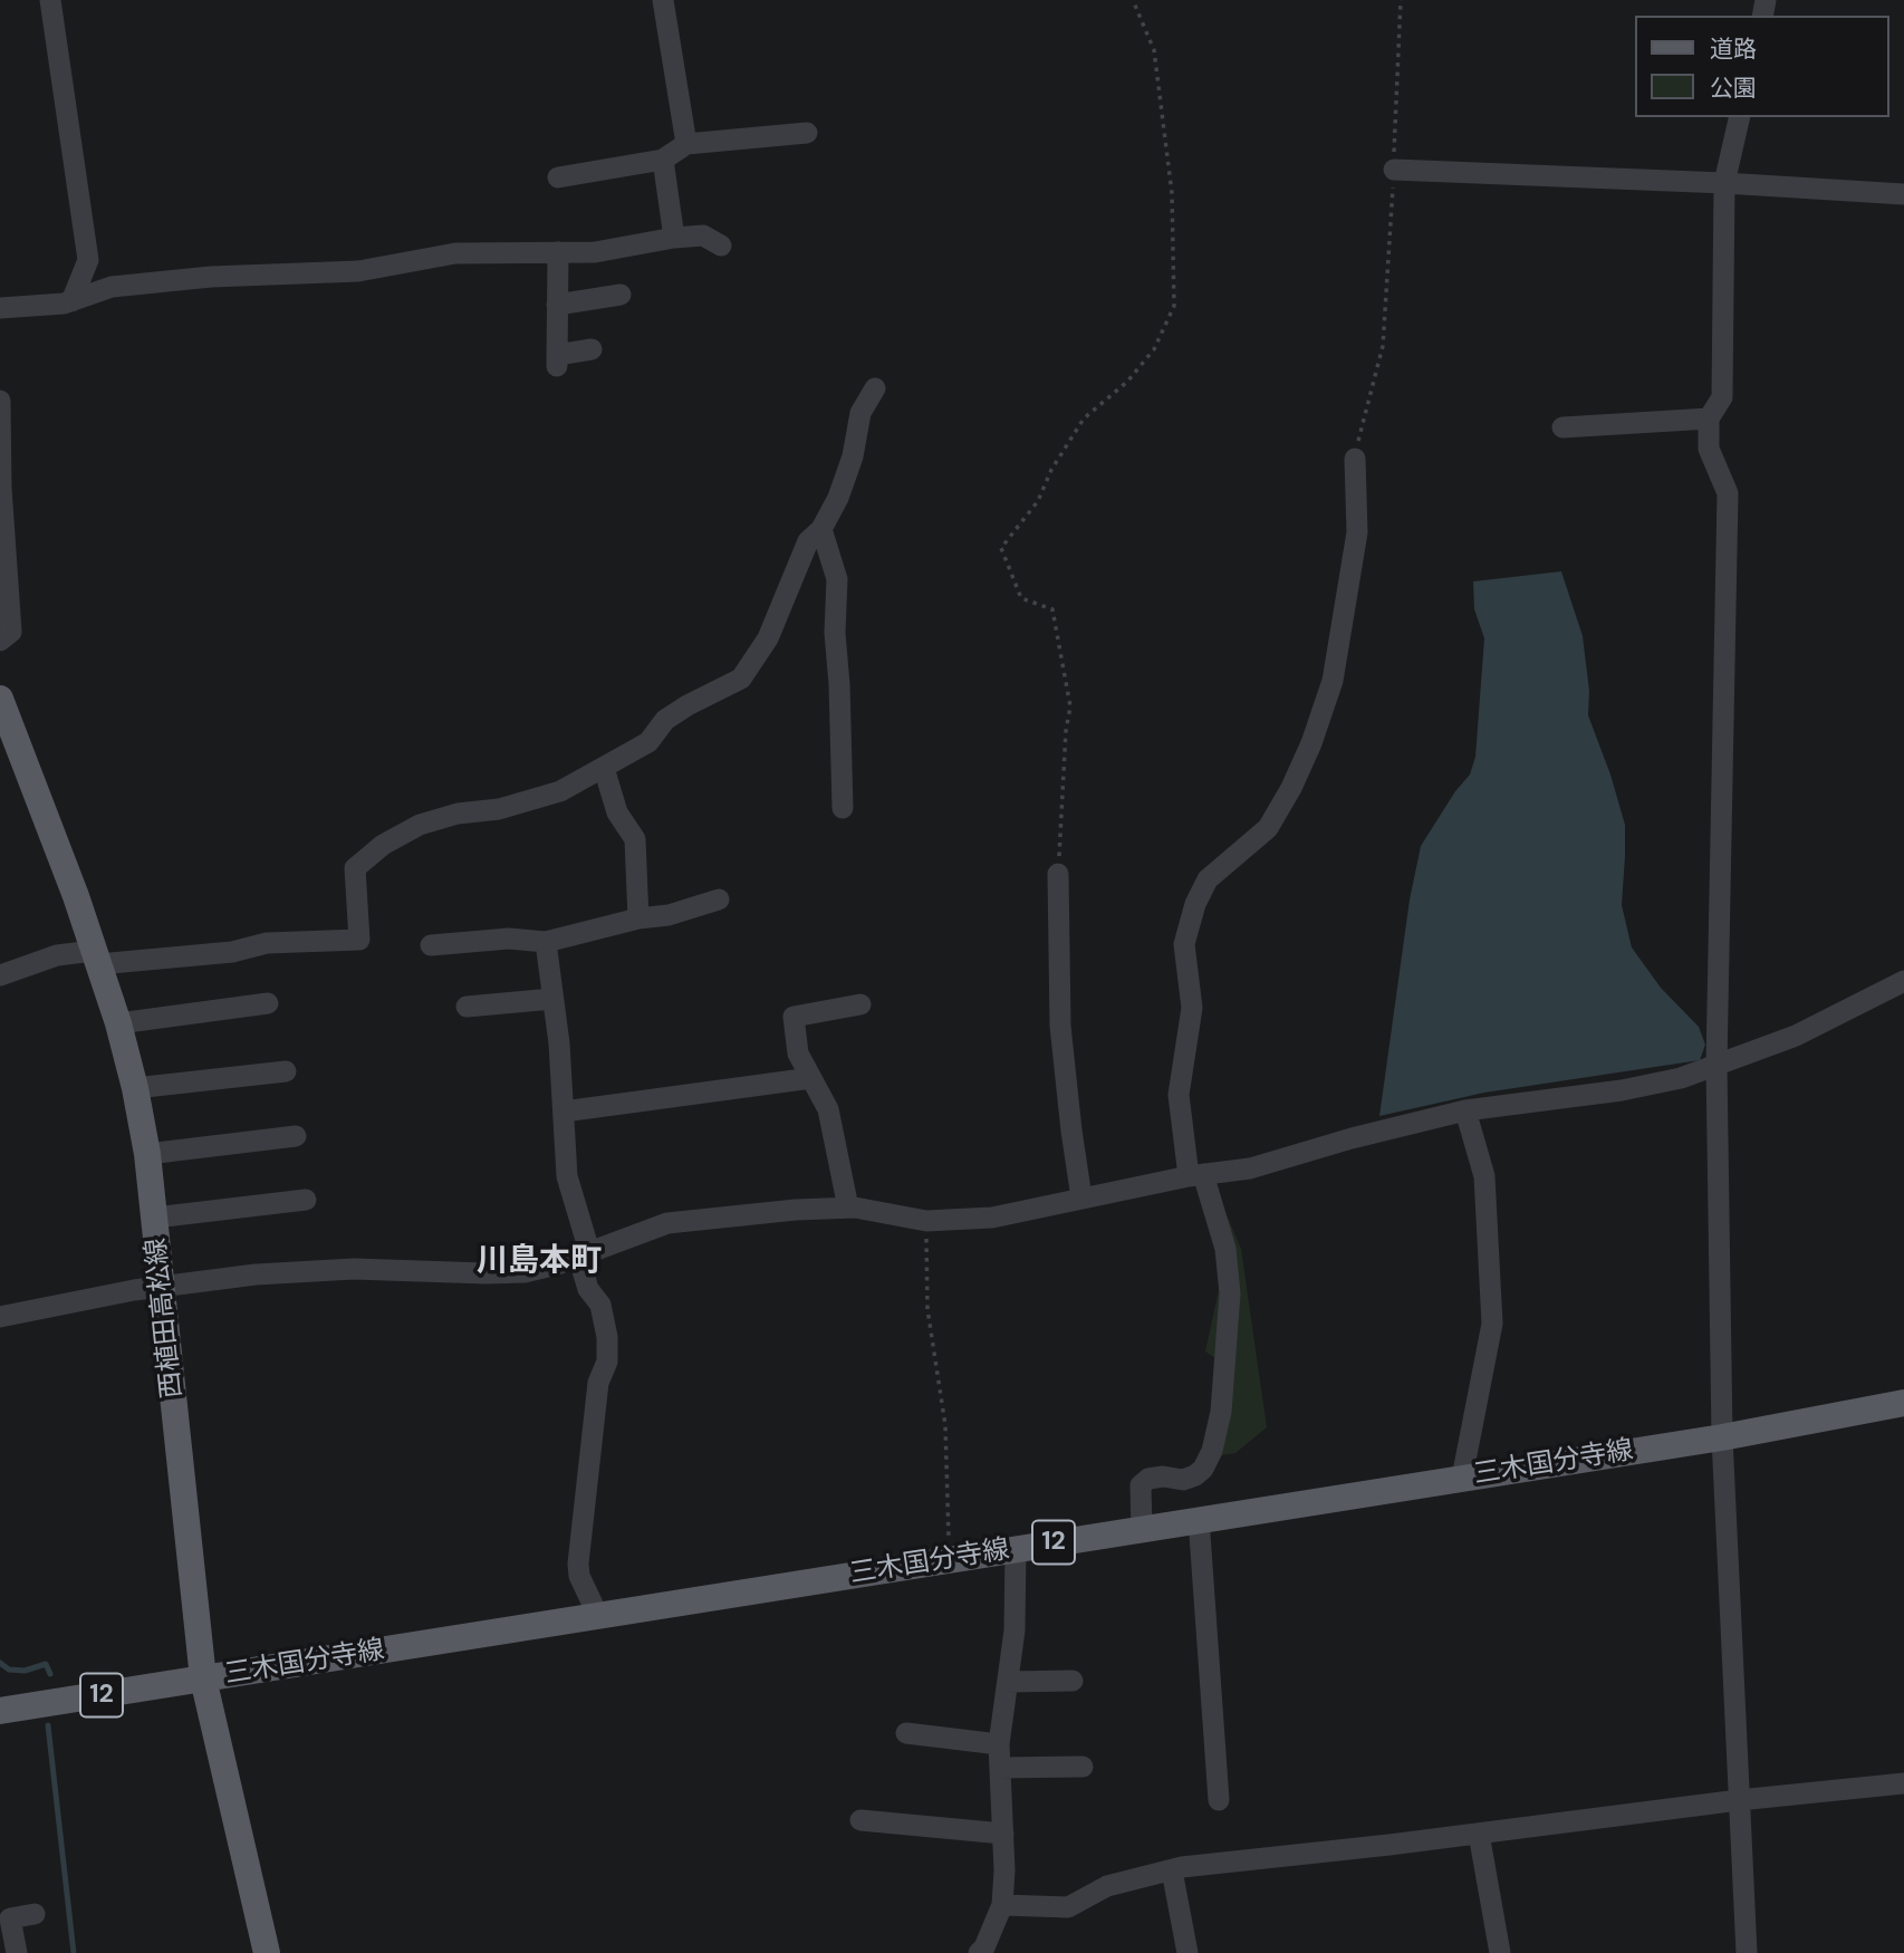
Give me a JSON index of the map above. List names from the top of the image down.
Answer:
{
  "streets": {
    "main road": ["西植田高松線", "三木国分寺線", "12"]
  },
  "crossings": [
    ["西植田高松線", "三木国分寺線"]
  ],
  "districts": ["川島本町"],
  "legend": ["道路", "公園"]
}
